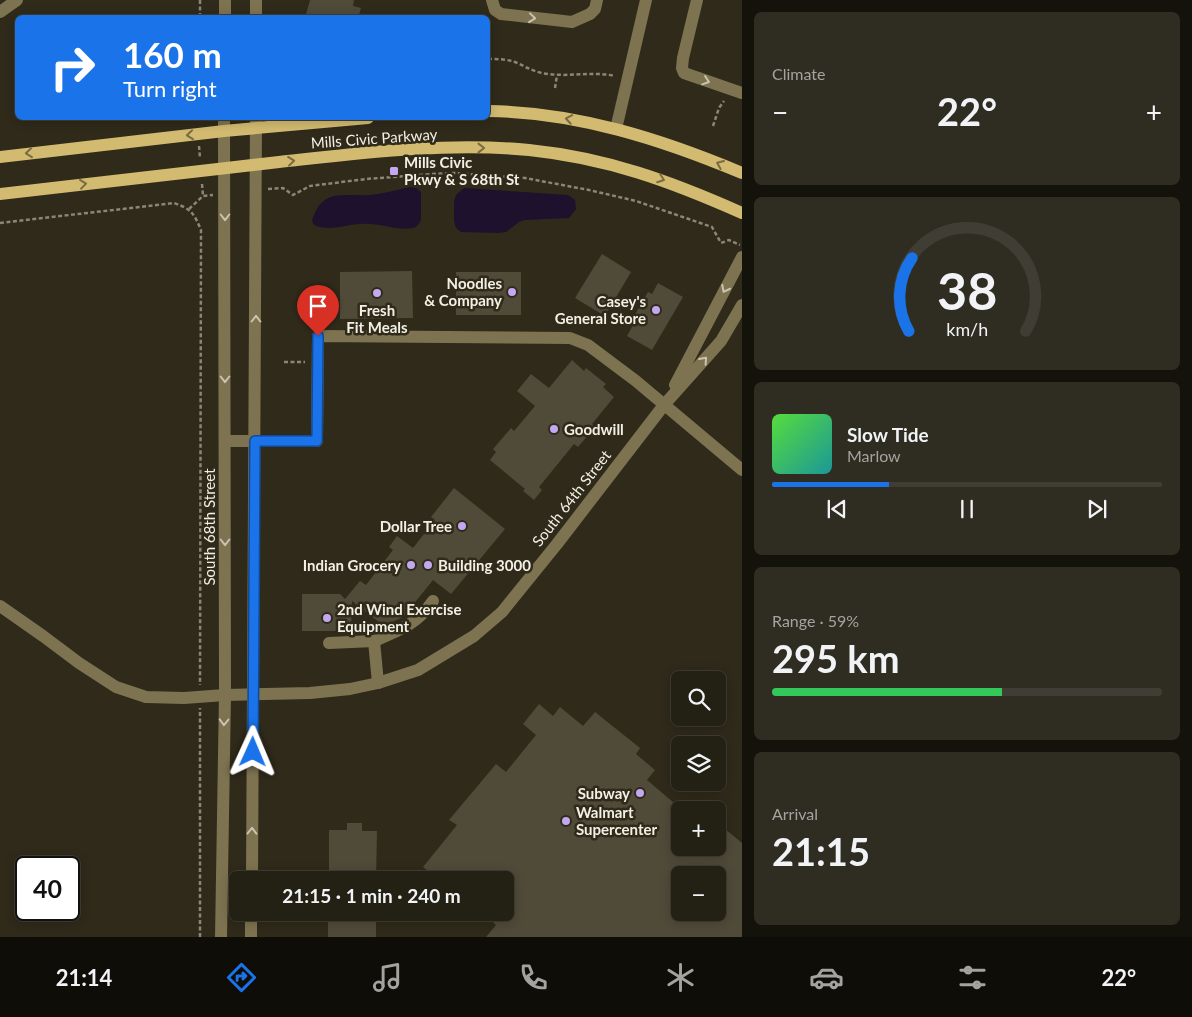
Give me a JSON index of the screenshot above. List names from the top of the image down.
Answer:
{
  "streets": {
    "main road": ["Mills Civic Parkway"],
    "street": ["South 64th Street", "South 68th Street"]
  },
  "crossings": [
    ["Mills Civic Parkway", "South 68th Street"],
    ["South 64th Street", "South 68th Street"]
  ],
  "places": {
    "transit": ["Mills Civic Pkwy & S 68th St"],
    "other": [
      "Noodles & Company",
      "Fresh Fit Meals",
      "Casey's General Store",
      "Goodwill",
      "Dollar Tree",
      "Indian Grocery",
      "Building 3000",
      "2nd Wind Exercise Equipment",
      "Subway",
      "Walmart Supercenter"
    ]
  },
  "page": {
    "tile": [
      "Climate",
      ["Range · 59%", "295 km"],
      ["Arrival", "21:15"]
    ],
    "turn": ["160 m", "Turn right"],
    "heat": ["−", "22°", "+"],
    "song": ["Slow Tide", "Marlow"],
    "map_buttons": ["+", "−"],
    "limit": "40",
    "trip": "21:15 · 1 min · 240 m",
    "tabs": ["21:14", "22°"],
    "gauge": ["38", "km/h"]
  }
}
